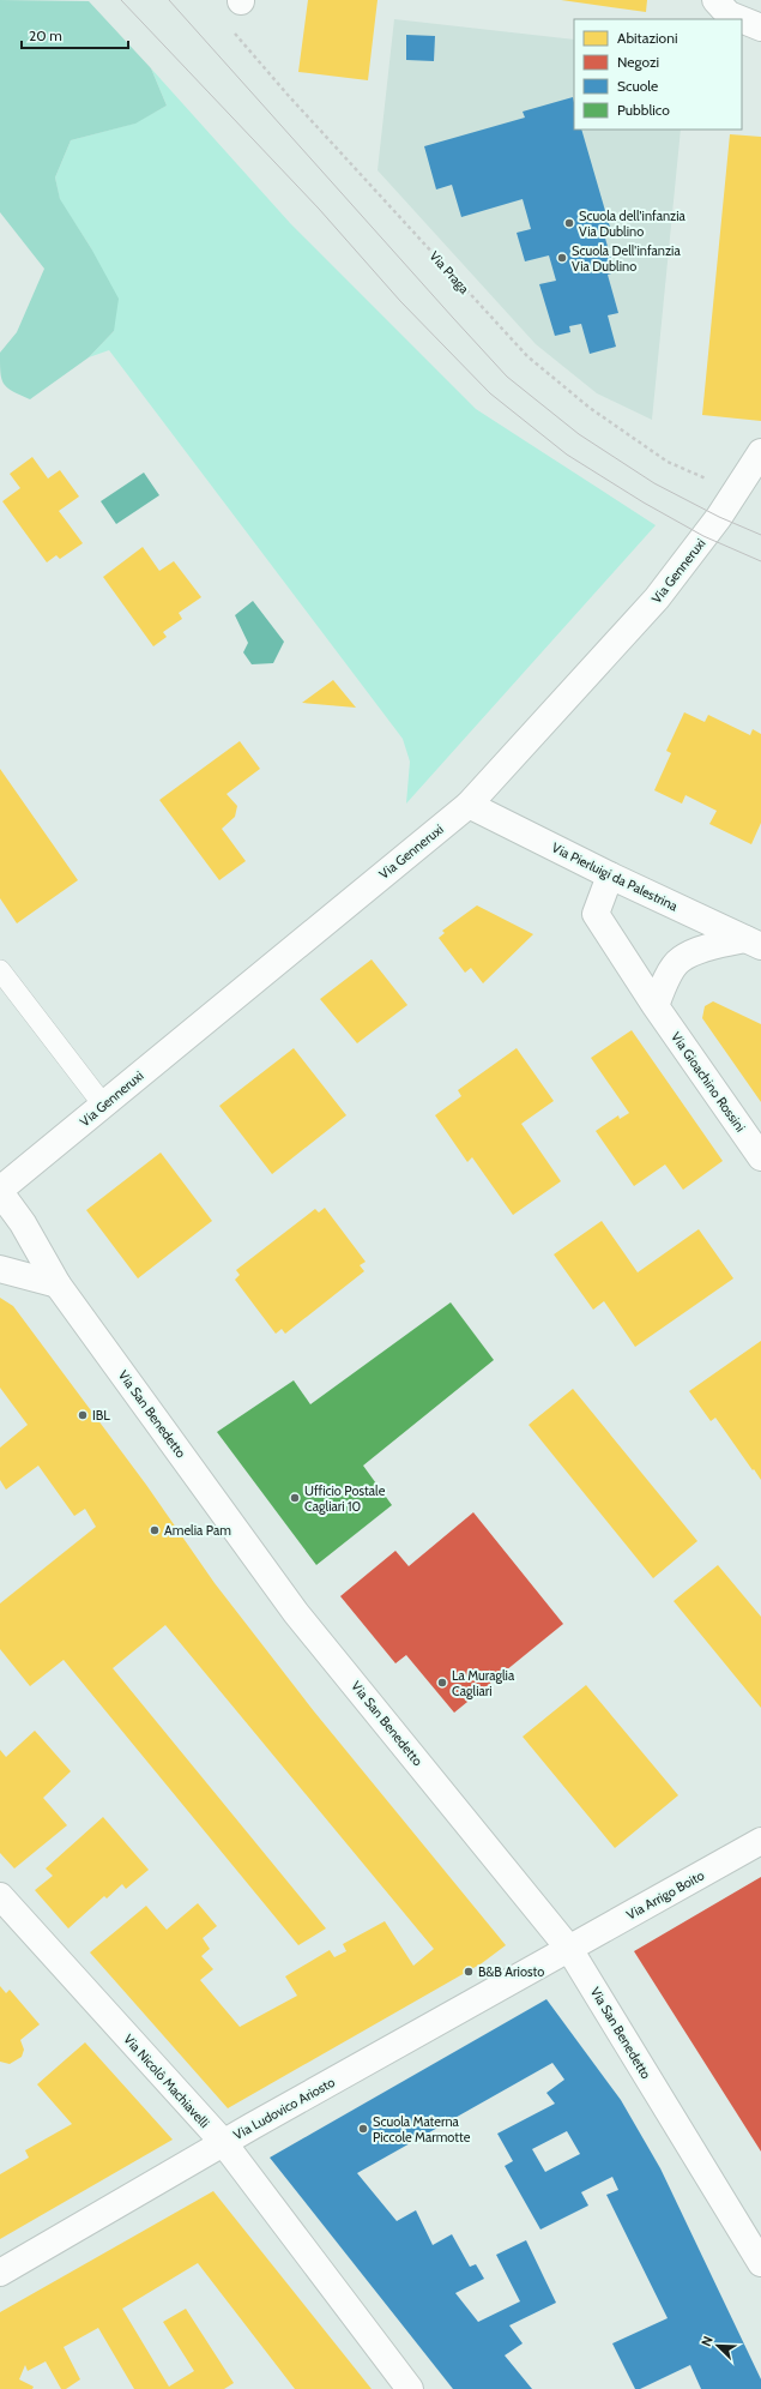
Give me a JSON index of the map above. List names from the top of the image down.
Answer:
{
  "streets": {
    "street": [
      "Via Genneruxi",
      "Via Pierluigi da Palestrina",
      "Via Gioachino Rossini",
      "Via San Benedetto",
      "Via Arrigo Boito",
      "Via Nicolò Machiavelli",
      "Via Ludovico Ariosto"
    ],
    "path": ["Via Praga"]
  },
  "crossings": [
    ["Via Praga", "Via Genneruxi"],
    ["Via Genneruxi", "Via Pierluigi da Palestrina"],
    ["Via Genneruxi", "Via San Benedetto"],
    ["Via Pierluigi da Palestrina", "Via Gioachino Rossini"],
    ["Via San Benedetto", "Via Arrigo Boito"],
    ["Via San Benedetto", "Via Ludovico Ariosto"],
    ["Via Arrigo Boito", "Via Ludovico Ariosto"],
    ["Via Nicolò Machiavelli", "Via Ludovico Ariosto"]
  ],
  "places": [
    "Scuola dell'infanzia Via Dublino",
    "Scuola Dell'infanzia Via Dublino",
    "IBL",
    "Ufficio Postale Cagliari 10",
    "Amelia Pam",
    "La Muraglia Cagliari",
    "B&B Ariosto",
    "Scuola Materna Piccole Marmotte"
  ],
  "legend": [
    "Abitazioni",
    "Negozi",
    "Scuole",
    "Pubblico"
  ],
  "scale_bar": "20 m",
  "north": "top left"
}
